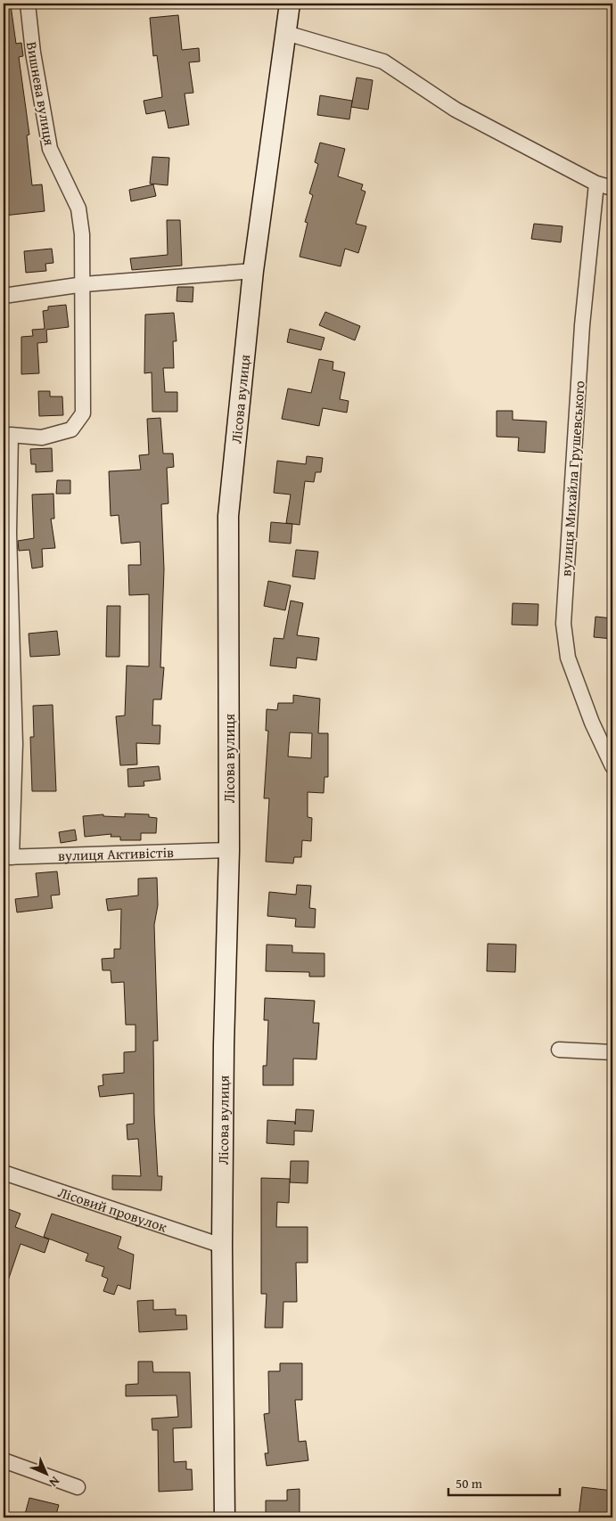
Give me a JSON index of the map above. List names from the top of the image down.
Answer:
{
  "streets": {
    "street": [
      "Вишнева вулиця",
      "Лісова вулиця",
      "вулиця Михайла Грушевського",
      "вулиця Активістів",
      "Лісовий провулок"
    ]
  },
  "crossings": [
    ["Вишнева вулиця", "вулиця Активістів"],
    ["Лісова вулиця", "вулиця Активістів"],
    ["Лісова вулиця", "Лісовий провулок"]
  ],
  "scale_bar": "50 m",
  "north": "bottom right"
}
